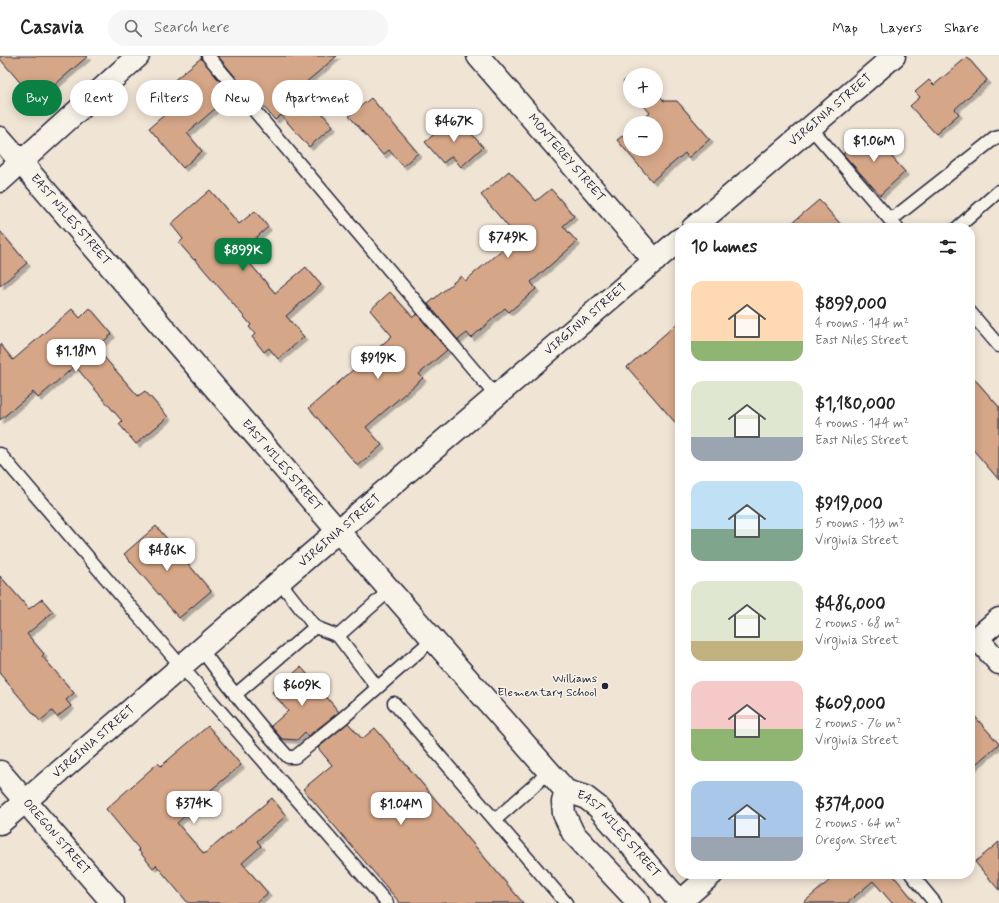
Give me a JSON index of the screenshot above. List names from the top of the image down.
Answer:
{
  "streets": {
    "street": [
      "VIRGINIA STREET",
      "MONTEREY STREET",
      "EAST NILES STREET",
      "OREGON STREET"
    ]
  },
  "crossings": [
    ["VIRGINIA STREET", "MONTEREY STREET"],
    ["VIRGINIA STREET", "EAST NILES STREET"],
    ["VIRGINIA STREET", "OREGON STREET"]
  ],
  "places": ["Williams Elementary School"],
  "page": {
    "header": "Casavia",
    "search": "Search here",
    "nav": ["Map", "Layers", "Share"],
    "map_buttons": ["+", "−"],
    "chip": [
      "Buy",
      "Rent",
      "Filters",
      "New",
      "Apartment"
    ],
    "price": [
      "$467K",
      "$1.06M",
      "$749K",
      "$899K",
      "$1.18M",
      "$919K",
      "$486K",
      "$609K",
      "$374K",
      "$1.04M"
    ],
    "heading": "10 homes",
    "list": [
      {
        "name": "$899,000",
        "note": "4 rooms · 144 m² · East Niles Street"
      },
      {
        "name": "$1,180,000",
        "note": "4 rooms · 144 m² · East Niles Street"
      },
      {
        "name": "$919,000",
        "note": "5 rooms · 133 m² · Virginia Street"
      },
      {
        "name": "$486,000",
        "note": "2 rooms · 68 m² · Virginia Street"
      },
      {
        "name": "$609,000",
        "note": "2 rooms · 76 m² · Virginia Street"
      },
      {
        "name": "$374,000",
        "note": "2 rooms · 64 m² · Oregon Street"
      }
    ]
  }
}
